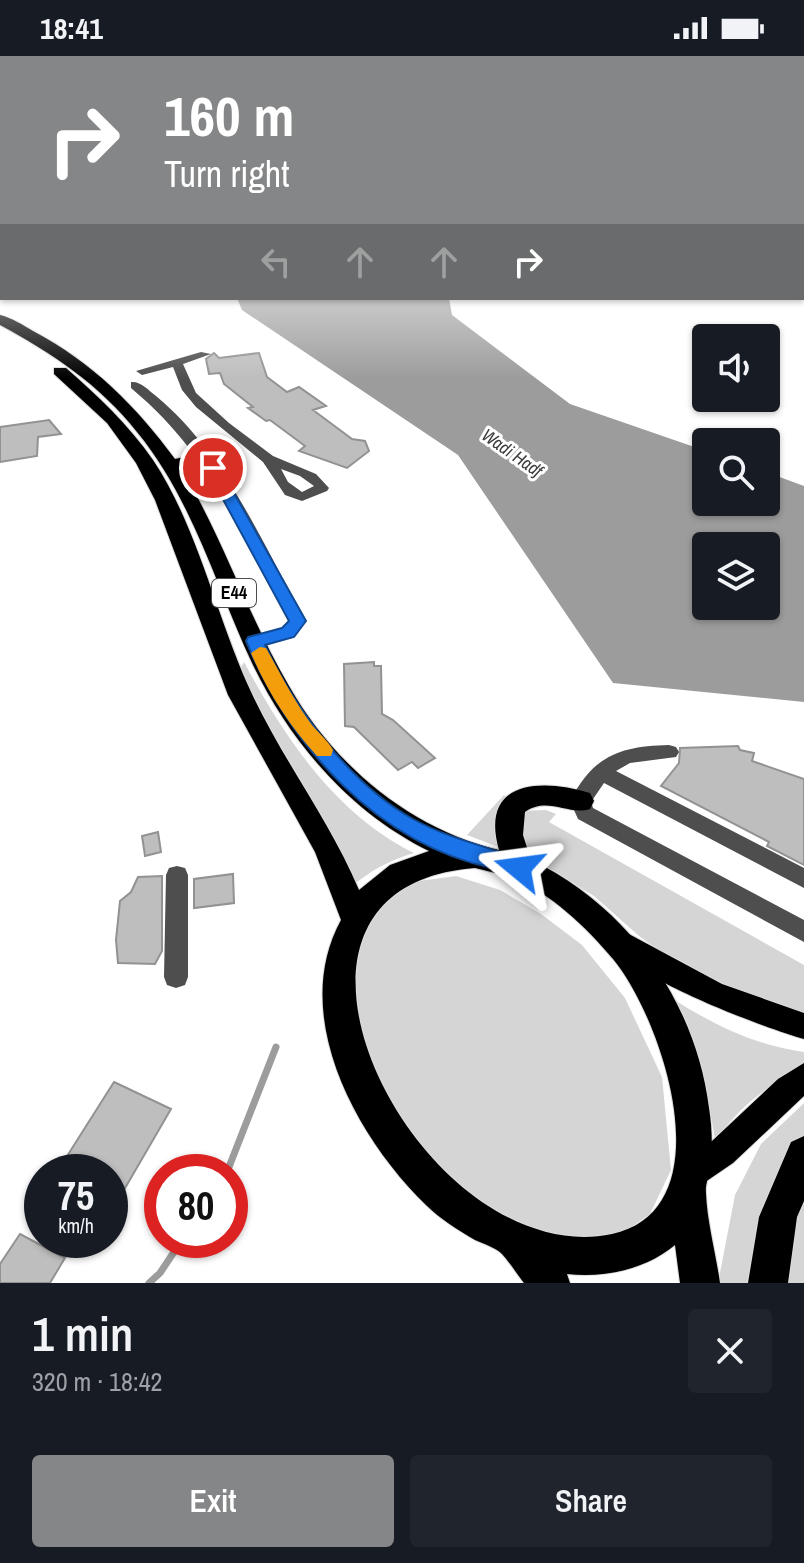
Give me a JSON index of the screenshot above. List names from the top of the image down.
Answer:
{
  "streets": {
    "highway": ["E44"]
  },
  "water": ["Wadi Hadf"],
  "page": {
    "status": "18:41",
    "turn": ["160 m", "Turn right"],
    "speed": "75 km/h",
    "limit": "80",
    "heading": ["1 min", "320 m · 18:42"],
    "buttons": ["Exit", "Share"]
  }
}
